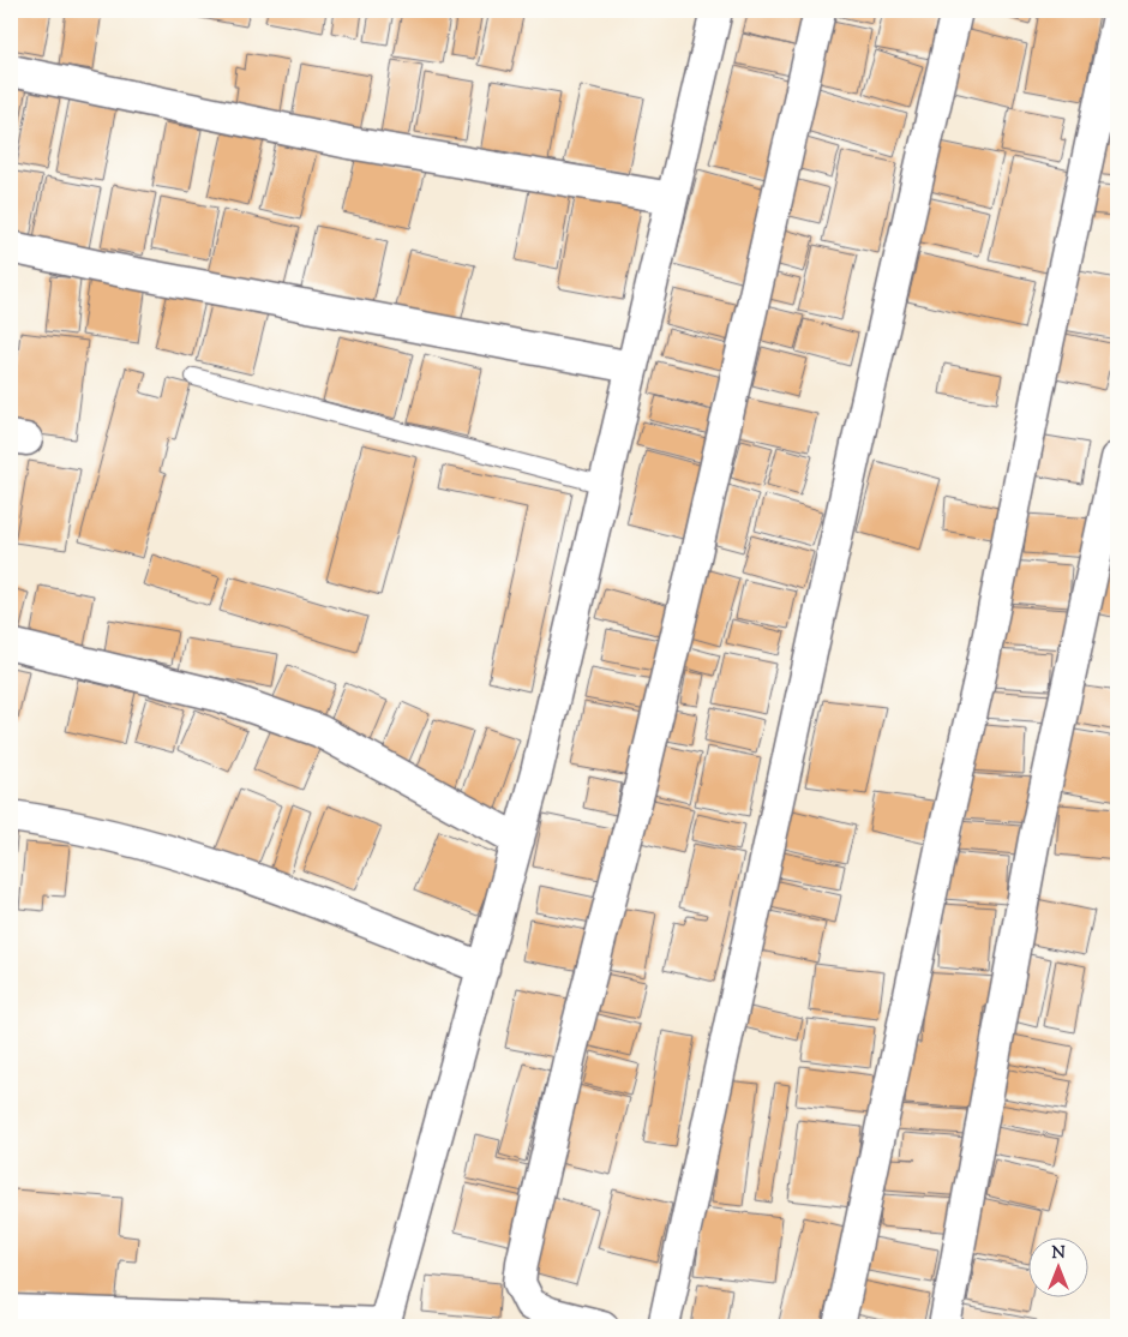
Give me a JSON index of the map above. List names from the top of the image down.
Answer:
{
  "north": "top"
}
